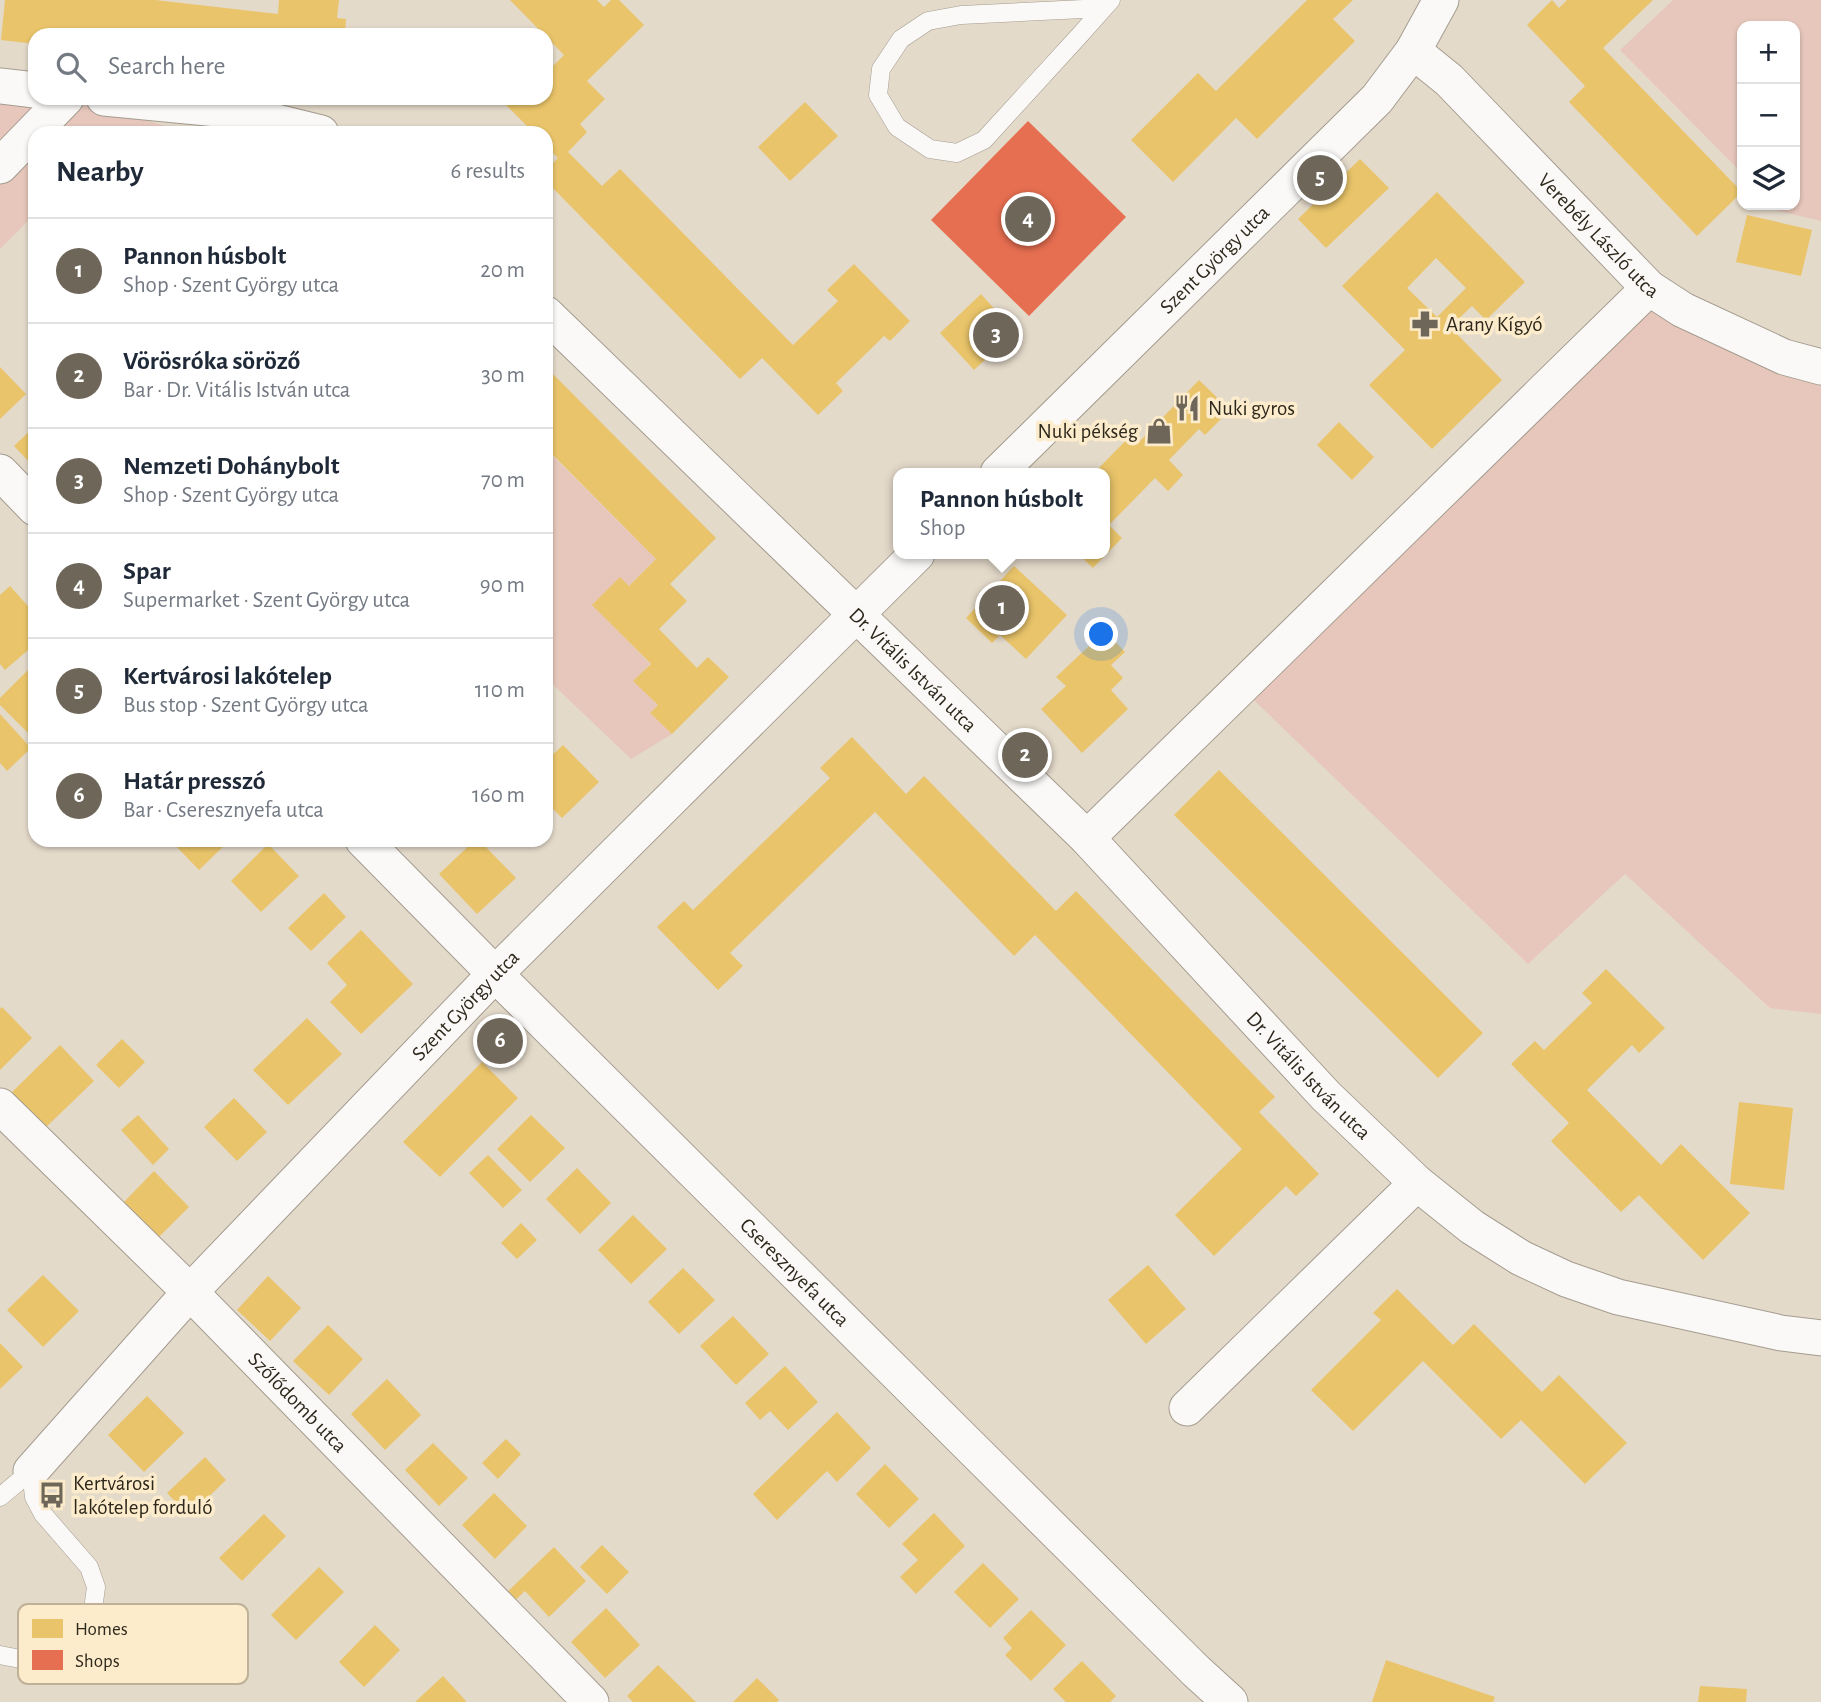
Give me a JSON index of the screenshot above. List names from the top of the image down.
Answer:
{
  "streets": {
    "street": [
      "Verebély László utca",
      "Szent György utca",
      "Dr. Vitális István utca",
      "Cseresznyefa utca",
      "Szőlődomb utca"
    ]
  },
  "crossings": [
    ["Verebély László utca", "Szent György utca"],
    ["Szent György utca", "Dr. Vitális István utca"],
    ["Szent György utca", "Cseresznyefa utca"],
    ["Szent György utca", "Szőlődomb utca"]
  ],
  "places": {
    "pharmacy": ["Arany Kígyó"],
    "restaurant": ["Nuki gyros"],
    "shop": ["Nuki pékség"],
    "bus stop": ["Kertvárosi lakótelep forduló"]
  },
  "legend": ["Homes", "Shops"],
  "page": {
    "map_buttons": ["+", "−"],
    "search": "Search here",
    "heading": ["Nearby", "6 results"],
    "pins": [
      "5",
      "4",
      "3",
      "1",
      "2",
      "6"
    ],
    "list": [
      {
        "mark": "1",
        "name": "Pannon húsbolt",
        "note": "Shop · Szent György utca",
        "value": "20 m"
      },
      {
        "mark": "2",
        "name": "Vörösróka söröző",
        "note": "Bar · Dr. Vitális István utca",
        "value": "30 m"
      },
      {
        "mark": "3",
        "name": "Nemzeti Dohánybolt",
        "note": "Shop · Szent György utca",
        "value": "70 m"
      },
      {
        "mark": "4",
        "name": "Spar",
        "note": "Supermarket · Szent György utca",
        "value": "90 m"
      },
      {
        "mark": "5",
        "name": "Kertvárosi lakótelep",
        "note": "Bus stop · Szent György utca",
        "value": "110 m"
      },
      {
        "mark": "6",
        "name": "Határ presszó",
        "note": "Bar · Cseresznyefa utca",
        "value": "160 m"
      }
    ],
    "popup": ["Pannon húsbolt", "Shop"]
  }
}
